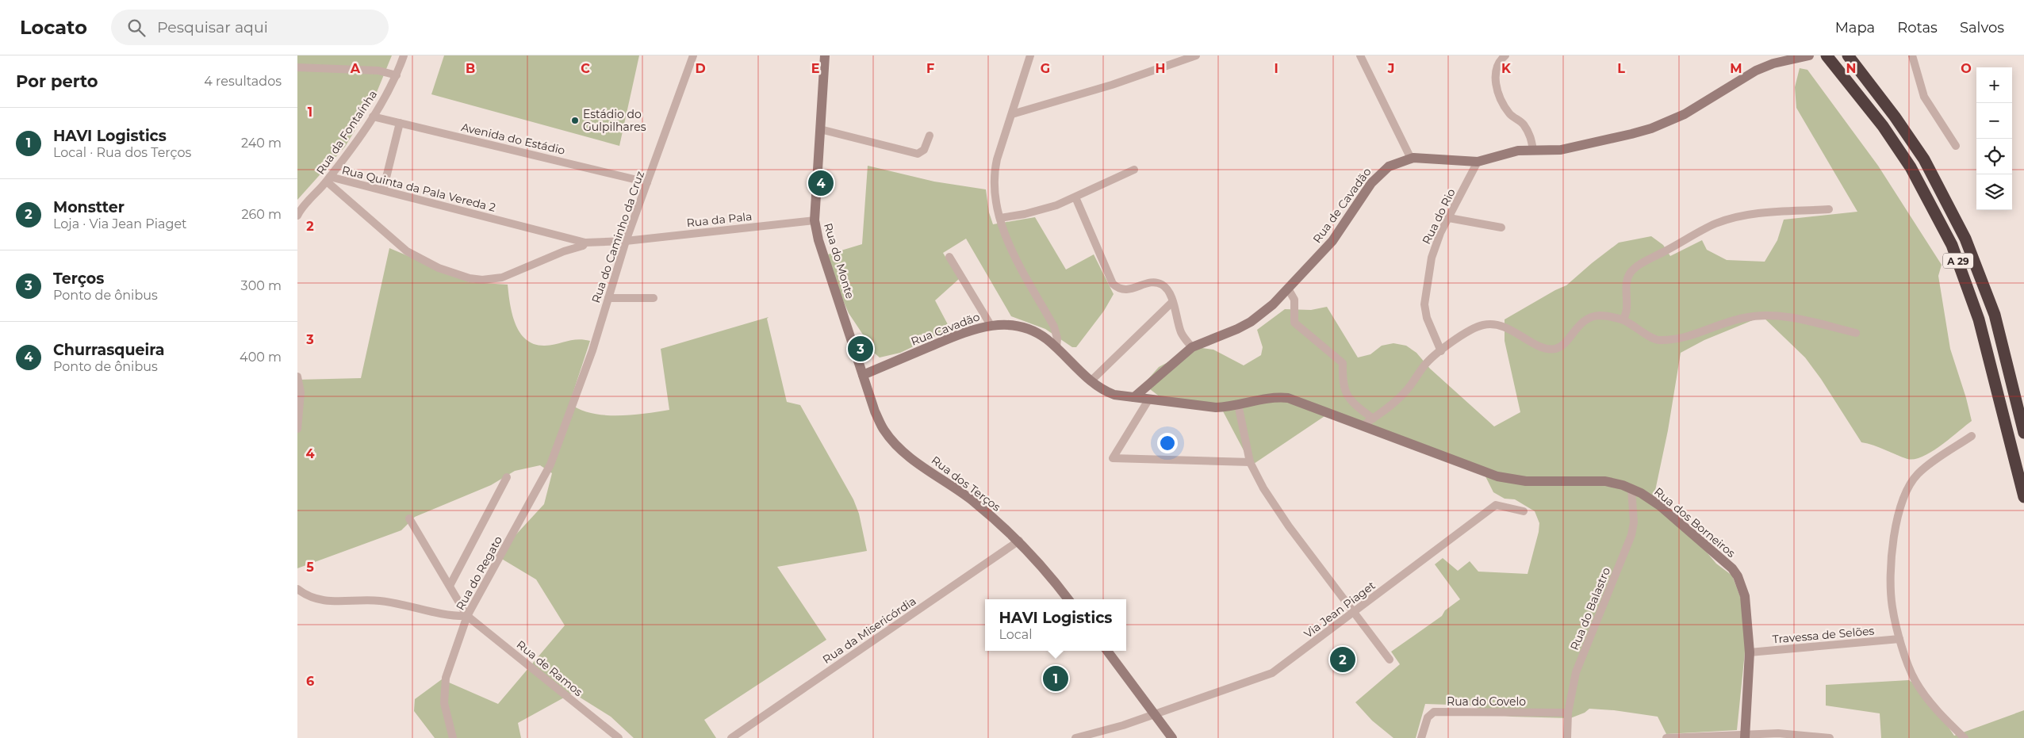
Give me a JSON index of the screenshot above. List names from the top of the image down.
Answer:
{
  "streets": {
    "highway": ["A 29"],
    "street": [
      "Rua da Fontaínha",
      "Avenida do Estádio",
      "Rua Quinta da Pala Vereda 2",
      "Rua de Cavadão",
      "Rua do Rio",
      "Rua da Pala",
      "Rua do Caminho da Cruz",
      "Rua do Monte",
      "Rua Cavadão",
      "Rua dos Terços",
      "Rua dos Borneiros",
      "Rua do Regato",
      "Rua do Balastro",
      "Via Jean Piaget",
      "Rua da Misericórdia",
      "Travessa de Selões",
      "Rua de Ramos",
      "Rua do Covelo"
    ]
  },
  "crossings": [
    ["Rua da Fontaínha", "Avenida do Estádio"],
    ["Rua da Fontaínha", "Rua Quinta da Pala Vereda 2"],
    ["Avenida do Estádio", "Rua do Caminho da Cruz"],
    ["Rua Quinta da Pala Vereda 2", "Rua da Pala"],
    ["Rua de Cavadão", "Rua do Rio"],
    ["Rua de Cavadão", "Rua Cavadão"],
    ["Rua da Pala", "Rua do Caminho da Cruz"],
    ["Rua da Pala", "Rua do Monte"],
    ["Rua do Caminho da Cruz", "Rua do Regato"],
    ["Rua do Monte", "Rua Cavadão"],
    ["Rua do Monte", "Rua dos Terços"],
    ["Rua Cavadão", "Rua dos Terços"],
    ["Rua Cavadão", "Rua dos Borneiros"],
    ["Rua dos Terços", "Rua da Misericórdia"],
    ["Rua dos Borneiros", "Rua do Balastro"],
    ["Rua dos Borneiros", "Travessa de Selões"],
    ["Rua do Regato", "Rua de Ramos"],
    ["Rua do Balastro", "Rua do Covelo"]
  ],
  "places": ["Estádio do Gulpilhares"],
  "page": {
    "header": "Locato",
    "search": "Pesquisar aqui",
    "nav": ["Mapa", "Rotas", "Salvos"],
    "heading": ["Por perto", "4 resultados"],
    "map_buttons": ["+", "−"],
    "list": [
      {
        "mark": "1",
        "name": "HAVI Logistics",
        "note": "Local · Rua dos Terços",
        "value": "240 m"
      },
      {
        "mark": "2",
        "name": "Monstter",
        "note": "Loja · Via Jean Piaget",
        "value": "260 m"
      },
      {
        "mark": "3",
        "name": "Terços",
        "note": "Ponto de ônibus",
        "value": "300 m"
      },
      {
        "mark": "4",
        "name": "Churrasqueira",
        "note": "Ponto de ônibus",
        "value": "400 m"
      }
    ],
    "pins": [
      "4",
      "3",
      "2",
      "1"
    ],
    "popup": ["HAVI Logistics", "Local"]
  },
  "grid": {
    "columns": [
      "A",
      "B",
      "C",
      "D",
      "E",
      "F",
      "G",
      "H",
      "I",
      "J",
      "K",
      "L",
      "M",
      "N",
      "O"
    ],
    "rows": [
      "1",
      "2",
      "3",
      "4",
      "5",
      "6"
    ]
  }
}
